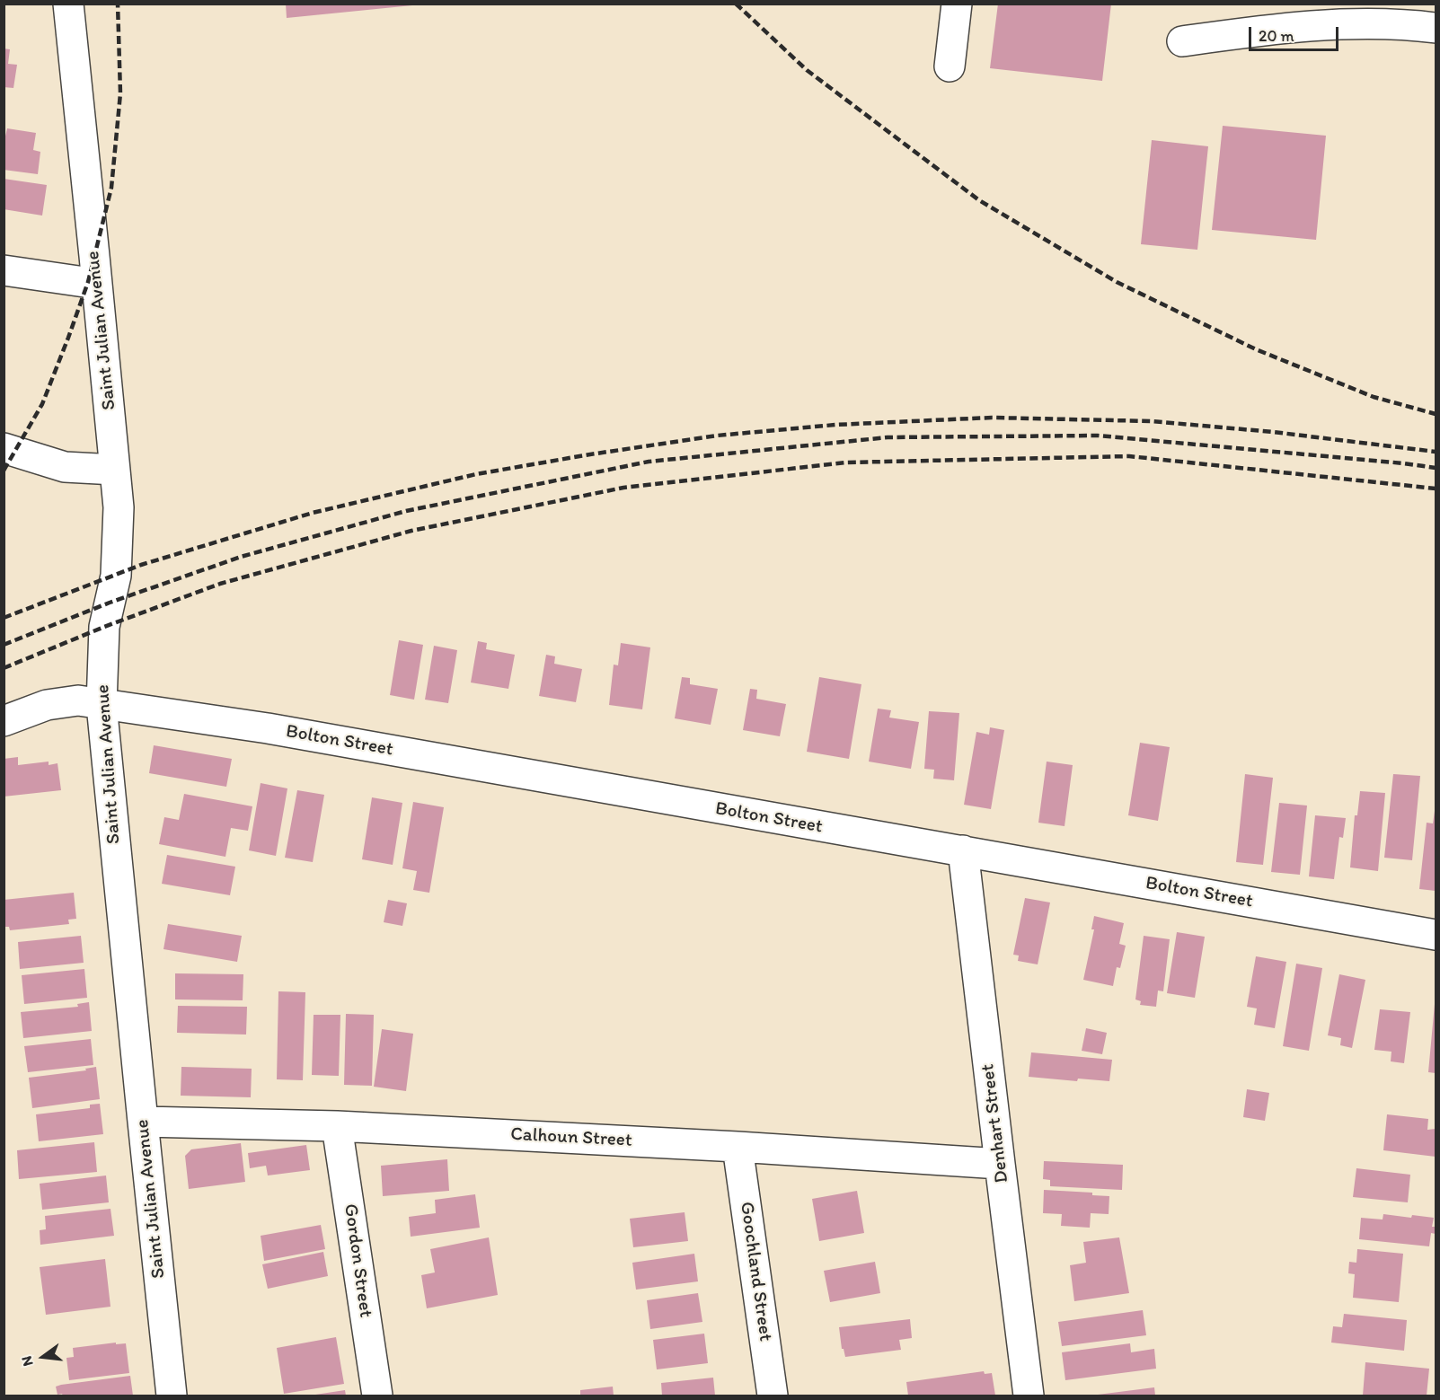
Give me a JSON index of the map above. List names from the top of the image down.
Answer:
{
  "streets": {
    "street": [
      "Saint Julian Avenue",
      "Bolton Street",
      "Denhart Street",
      "Calhoun Street",
      "Gordon Street",
      "Goochland Street"
    ]
  },
  "crossings": [
    ["Saint Julian Avenue", "Bolton Street"],
    ["Saint Julian Avenue", "Calhoun Street"],
    ["Bolton Street", "Denhart Street"],
    ["Denhart Street", "Calhoun Street"],
    ["Calhoun Street", "Gordon Street"],
    ["Calhoun Street", "Goochland Street"]
  ],
  "scale_bar": "20 m",
  "north": "left"
}
